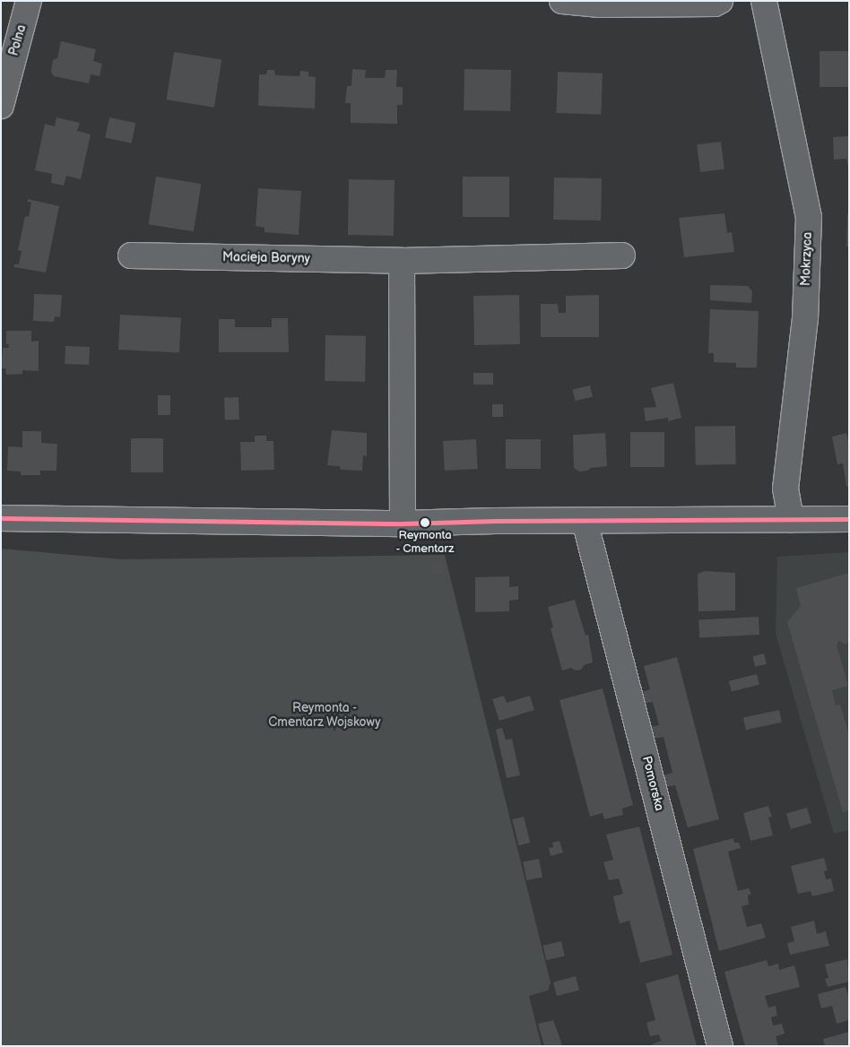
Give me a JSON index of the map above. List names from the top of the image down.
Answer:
{
  "streets": {
    "street": [
      "Polna",
      "Macieja Boryny",
      "Mokrzyca",
      "Pomorska"
    ]
  },
  "parks": ["Reymonta - Cmentarz Wojskowy"],
  "places": ["Reymonta - Cmentarz"]
}
